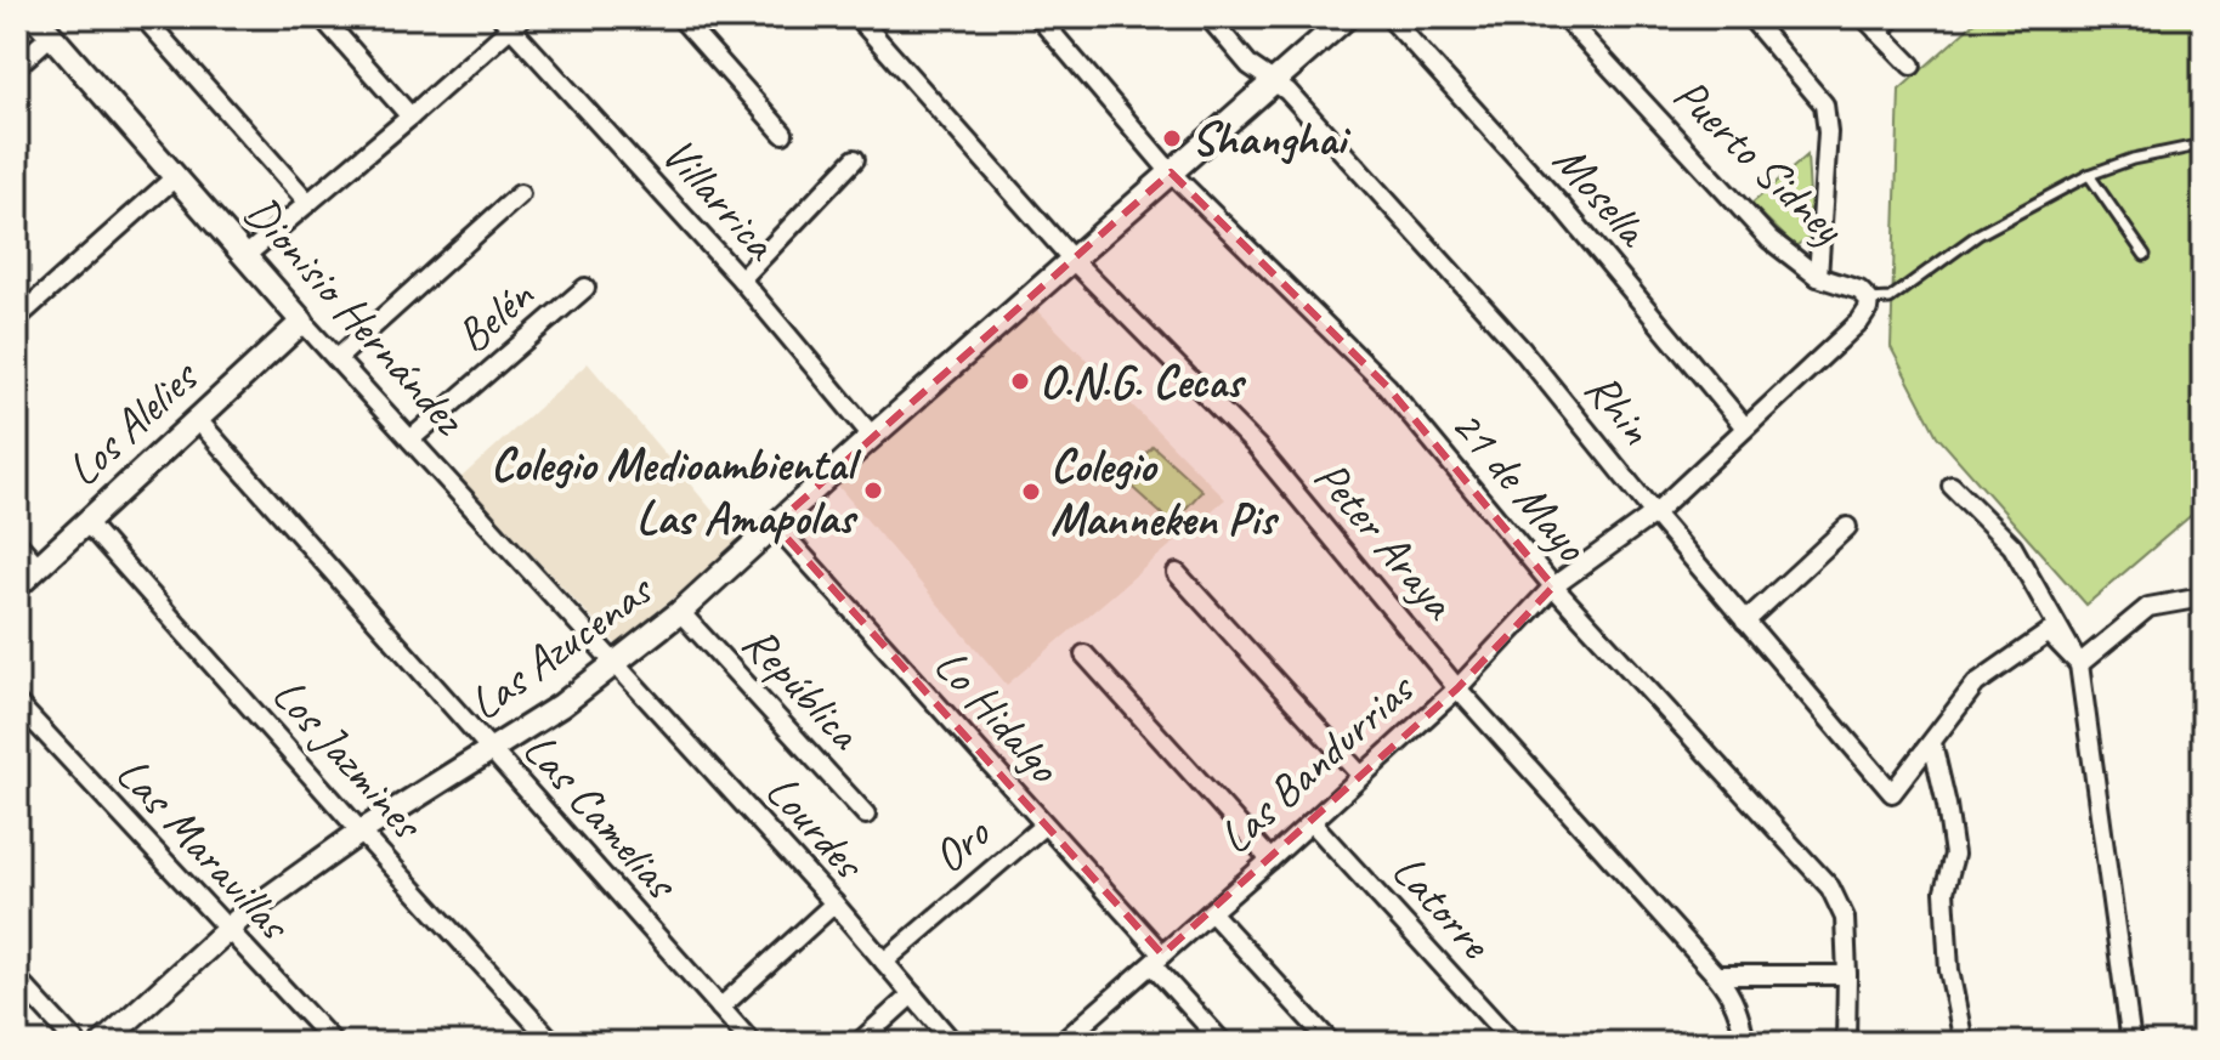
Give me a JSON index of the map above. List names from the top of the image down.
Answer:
{
  "streets": {
    "street": [
      "Puerto Sidney",
      "Mosella",
      "Villarrica",
      "Dionisio Hernández",
      "Belén",
      "Rhin",
      "Los Alelies",
      "21 de Mayo",
      "Peter Araya",
      "Las Azucenas",
      "República",
      "Lo Hidalgo",
      "Los Jazmines",
      "Las Bandurrias",
      "Las Camelias",
      "Lourdes",
      "Oro",
      "Las Maravillas",
      "Latorre"
    ]
  },
  "crossings": [
    ["Puerto Sidney", "Las Bandurrias"],
    ["Mosella", "Las Bandurrias"],
    ["Villarrica", "Las Azucenas"],
    ["Dionisio Hernández", "Belén"],
    ["Dionisio Hernández", "Los Alelies"],
    ["Dionisio Hernández", "Las Azucenas"],
    ["Dionisio Hernández", "Lourdes"],
    ["Rhin", "Las Azucenas"],
    ["Rhin", "Las Bandurrias"],
    ["Los Alelies", "Los Jazmines"],
    ["Los Alelies", "Las Camelias"],
    ["21 de Mayo", "Las Azucenas"],
    ["21 de Mayo", "Las Bandurrias"],
    ["Peter Araya", "Las Azucenas"],
    ["Peter Araya", "Las Bandurrias"],
    ["Las Azucenas", "República"],
    ["Las Azucenas", "Lo Hidalgo"],
    ["Las Azucenas", "Los Jazmines"],
    ["Las Azucenas", "Las Camelias"],
    ["Las Azucenas", "Lourdes"],
    ["Las Azucenas", "Las Maravillas"],
    ["Lo Hidalgo", "Las Bandurrias"],
    ["Lo Hidalgo", "Oro"],
    ["Las Bandurrias", "Latorre"],
    ["Lourdes", "Oro"]
  ],
  "places": [
    "Shanghai",
    "O.N.G. Cecas",
    "Colegio Medioambiental Las Amapolas",
    "Colegio Manneken Pis"
  ]
}
